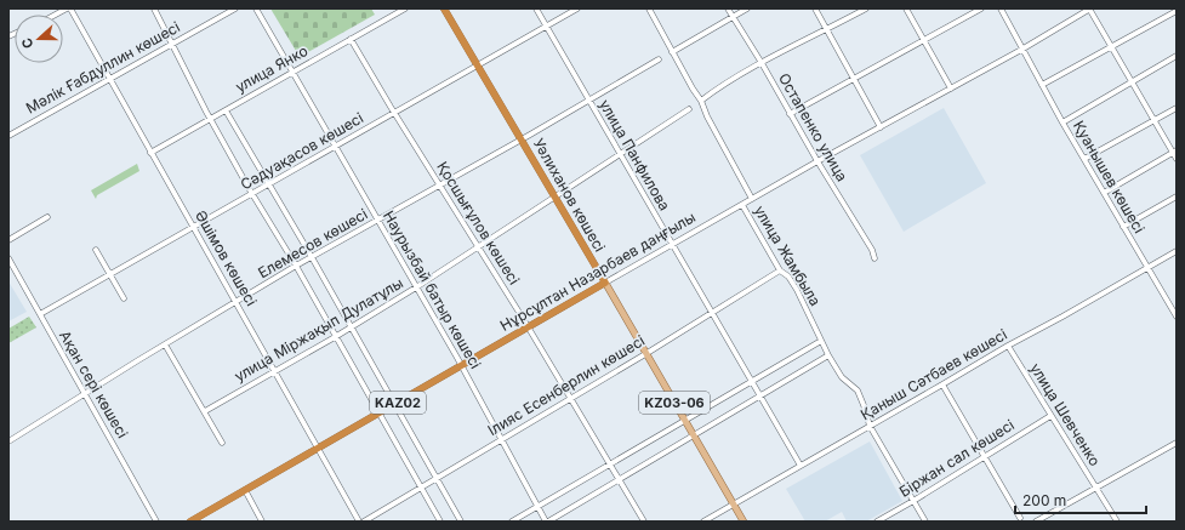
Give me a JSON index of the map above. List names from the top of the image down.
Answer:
{
  "streets": {
    "highway": ["Уәлиханов көшесі", "Нұрсұлтан Назарбаев даңғылы", "KАZ02"],
    "main road": ["KZ03-06"],
    "street": [
      "Мәлік Ғабдуллин көшесі",
      "улица Янко",
      "Остапенко улица",
      "Сәдуақасов көшесі",
      "улица Панфилова",
      "Қуанышев көшесі",
      "Қосшығұлов көшесі",
      "Елемесов көшесі",
      "улица Жамбыла",
      "Әшімов көшесі",
      "Наурызбай батыр көшесі",
      "улица Міржақып Дулатұлы",
      "Қаныш Сәтбаев көшесі",
      "Ақан сері көшесі",
      "Ілияс Есенберлин көшесі",
      "улица Шевченко",
      "Біржан сал көшесі"
    ]
  },
  "crossings": [
    ["Мәлік Ғабдуллин көшесі", "Әшімов көшесі"],
    ["улица Янко", "Қосшығұлов көшесі"],
    ["улица Янко", "Әшімов көшесі"],
    ["улица Янко", "Наурызбай батыр көшесі"],
    ["Остапенко улица", "Нұрсұлтан Назарбаев даңғылы"],
    ["Сәдуақасов көшесі", "улица Панфилова"],
    ["Сәдуақасов көшесі", "Уәлиханов көшесі"],
    ["Сәдуақасов көшесі", "Қосшығұлов көшесі"],
    ["Сәдуақасов көшесі", "Әшімов көшесі"],
    ["Сәдуақасов көшесі", "Наурызбай батыр көшесі"],
    ["Сәдуақасов көшесі", "Ақан сері көшесі"],
    ["улица Панфилова", "Елемесов көшесі"],
    ["улица Панфилова", "Нұрсұлтан Назарбаев даңғылы"],
    ["улица Панфилова", "улица Міржақып Дулатұлы"],
    ["улица Панфилова", "Қаныш Сәтбаев көшесі"],
    ["улица Панфилова", "Ілияс Есенберлин көшесі"],
    ["Қуанышев көшесі", "Нұрсұлтан Назарбаев даңғылы"],
    ["Қуанышев көшесі", "Қаныш Сәтбаев көшесі"],
    ["Уәлиханов көшесі", "Елемесов көшесі"],
    ["Уәлиханов көшесі", "Нұрсұлтан Назарбаев даңғылы"],
    ["Уәлиханов көшесі", "улица Міржақып Дулатұлы"],
    ["Уәлиханов көшесі", "Қаныш Сәтбаев көшесі"],
    ["Уәлиханов көшесі", "Ілияс Есенберлин көшесі"],
    ["Қосшығұлов көшесі", "Елемесов көшесі"],
    ["Қосшығұлов көшесі", "Нұрсұлтан Назарбаев даңғылы"],
    ["Қосшығұлов көшесі", "улица Міржақып Дулатұлы"],
    ["Қосшығұлов көшесі", "Ілияс Есенберлин көшесі"],
    ["Елемесов көшесі", "Әшімов көшесі"],
    ["Елемесов көшесі", "Наурызбай батыр көшесі"],
    ["Елемесов көшесі", "Ақан сері көшесі"],
    ["улица Жамбыла", "Нұрсұлтан Назарбаев даңғылы"],
    ["улица Жамбыла", "Қаныш Сәтбаев көшесі"],
    ["улица Жамбыла", "Ілияс Есенберлин көшесі"],
    ["улица Жамбыла", "Біржан сал көшесі"],
    ["Әшімов көшесі", "Нұрсұлтан Назарбаев даңғылы"],
    ["Әшімов көшесі", "улица Міржақып Дулатұлы"],
    ["Нұрсұлтан Назарбаев даңғылы", "Наурызбай батыр көшесі"],
    ["Наурызбай батыр көшесі", "улица Міржақып Дулатұлы"],
    ["Наурызбай батыр көшесі", "Ілияс Есенберлин көшесі"],
    ["Қаныш Сәтбаев көшесі", "улица Шевченко"],
    ["улица Шевченко", "Біржан сал көшесі"]
  ],
  "scale_bar": "200 m",
  "north": "left"
}
